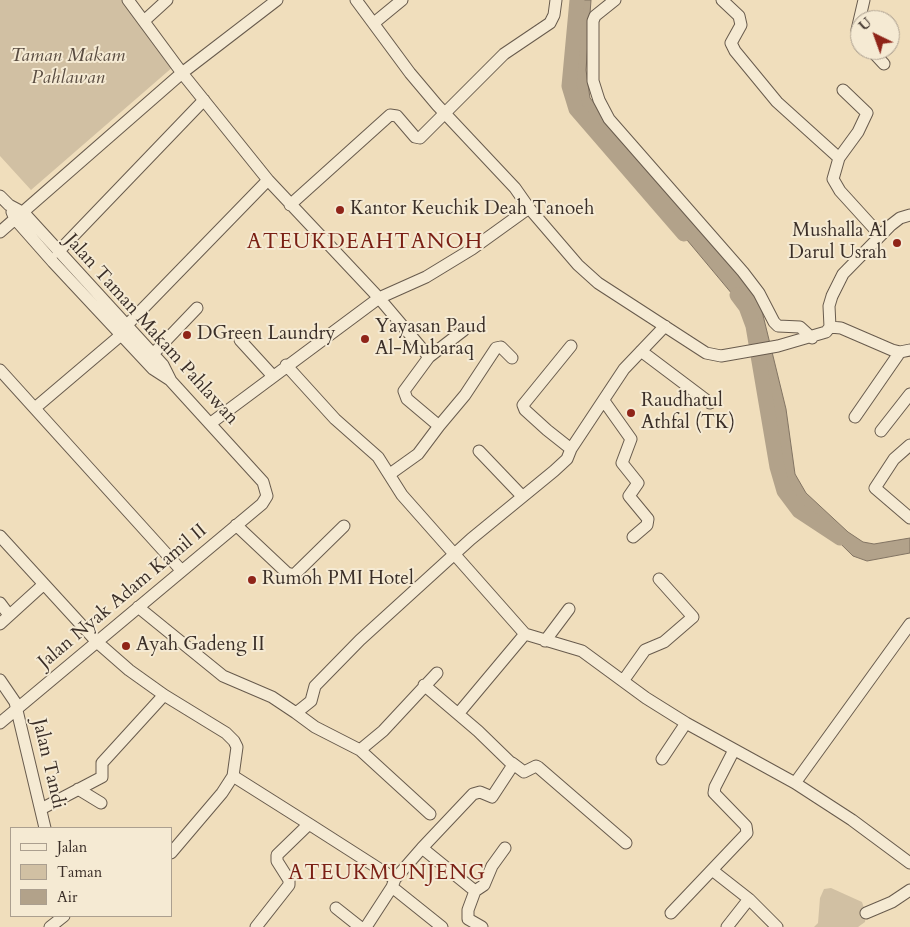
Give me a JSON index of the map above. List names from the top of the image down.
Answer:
{
  "streets": {
    "street": ["Jalan Taman Makam Pahlawan", "Jalan Nyak Adam Kamil II", "Jalan Tandi"]
  },
  "crossings": [
    ["Jalan Taman Makam Pahlawan", "Jalan Nyak Adam Kamil II"],
    ["Jalan Nyak Adam Kamil II", "Jalan Tandi"]
  ],
  "districts": ["ATEUKDEAHTANOH", "ATEUKMUNJENG"],
  "parks": ["Taman Makam Pahlawan"],
  "places": [
    "Kantor Keuchik Deah Tanoeh",
    "Mushalla Al Darul Usrah",
    "DGreen Laundry",
    "Yayasan Paud Al-Mubaraq",
    "Raudhatul Athfal (TK)",
    "Rumoh PMI Hotel",
    "Ayah Gadeng II"
  ],
  "legend": ["Jalan", "Taman", "Air"],
  "north": "top left"
}
